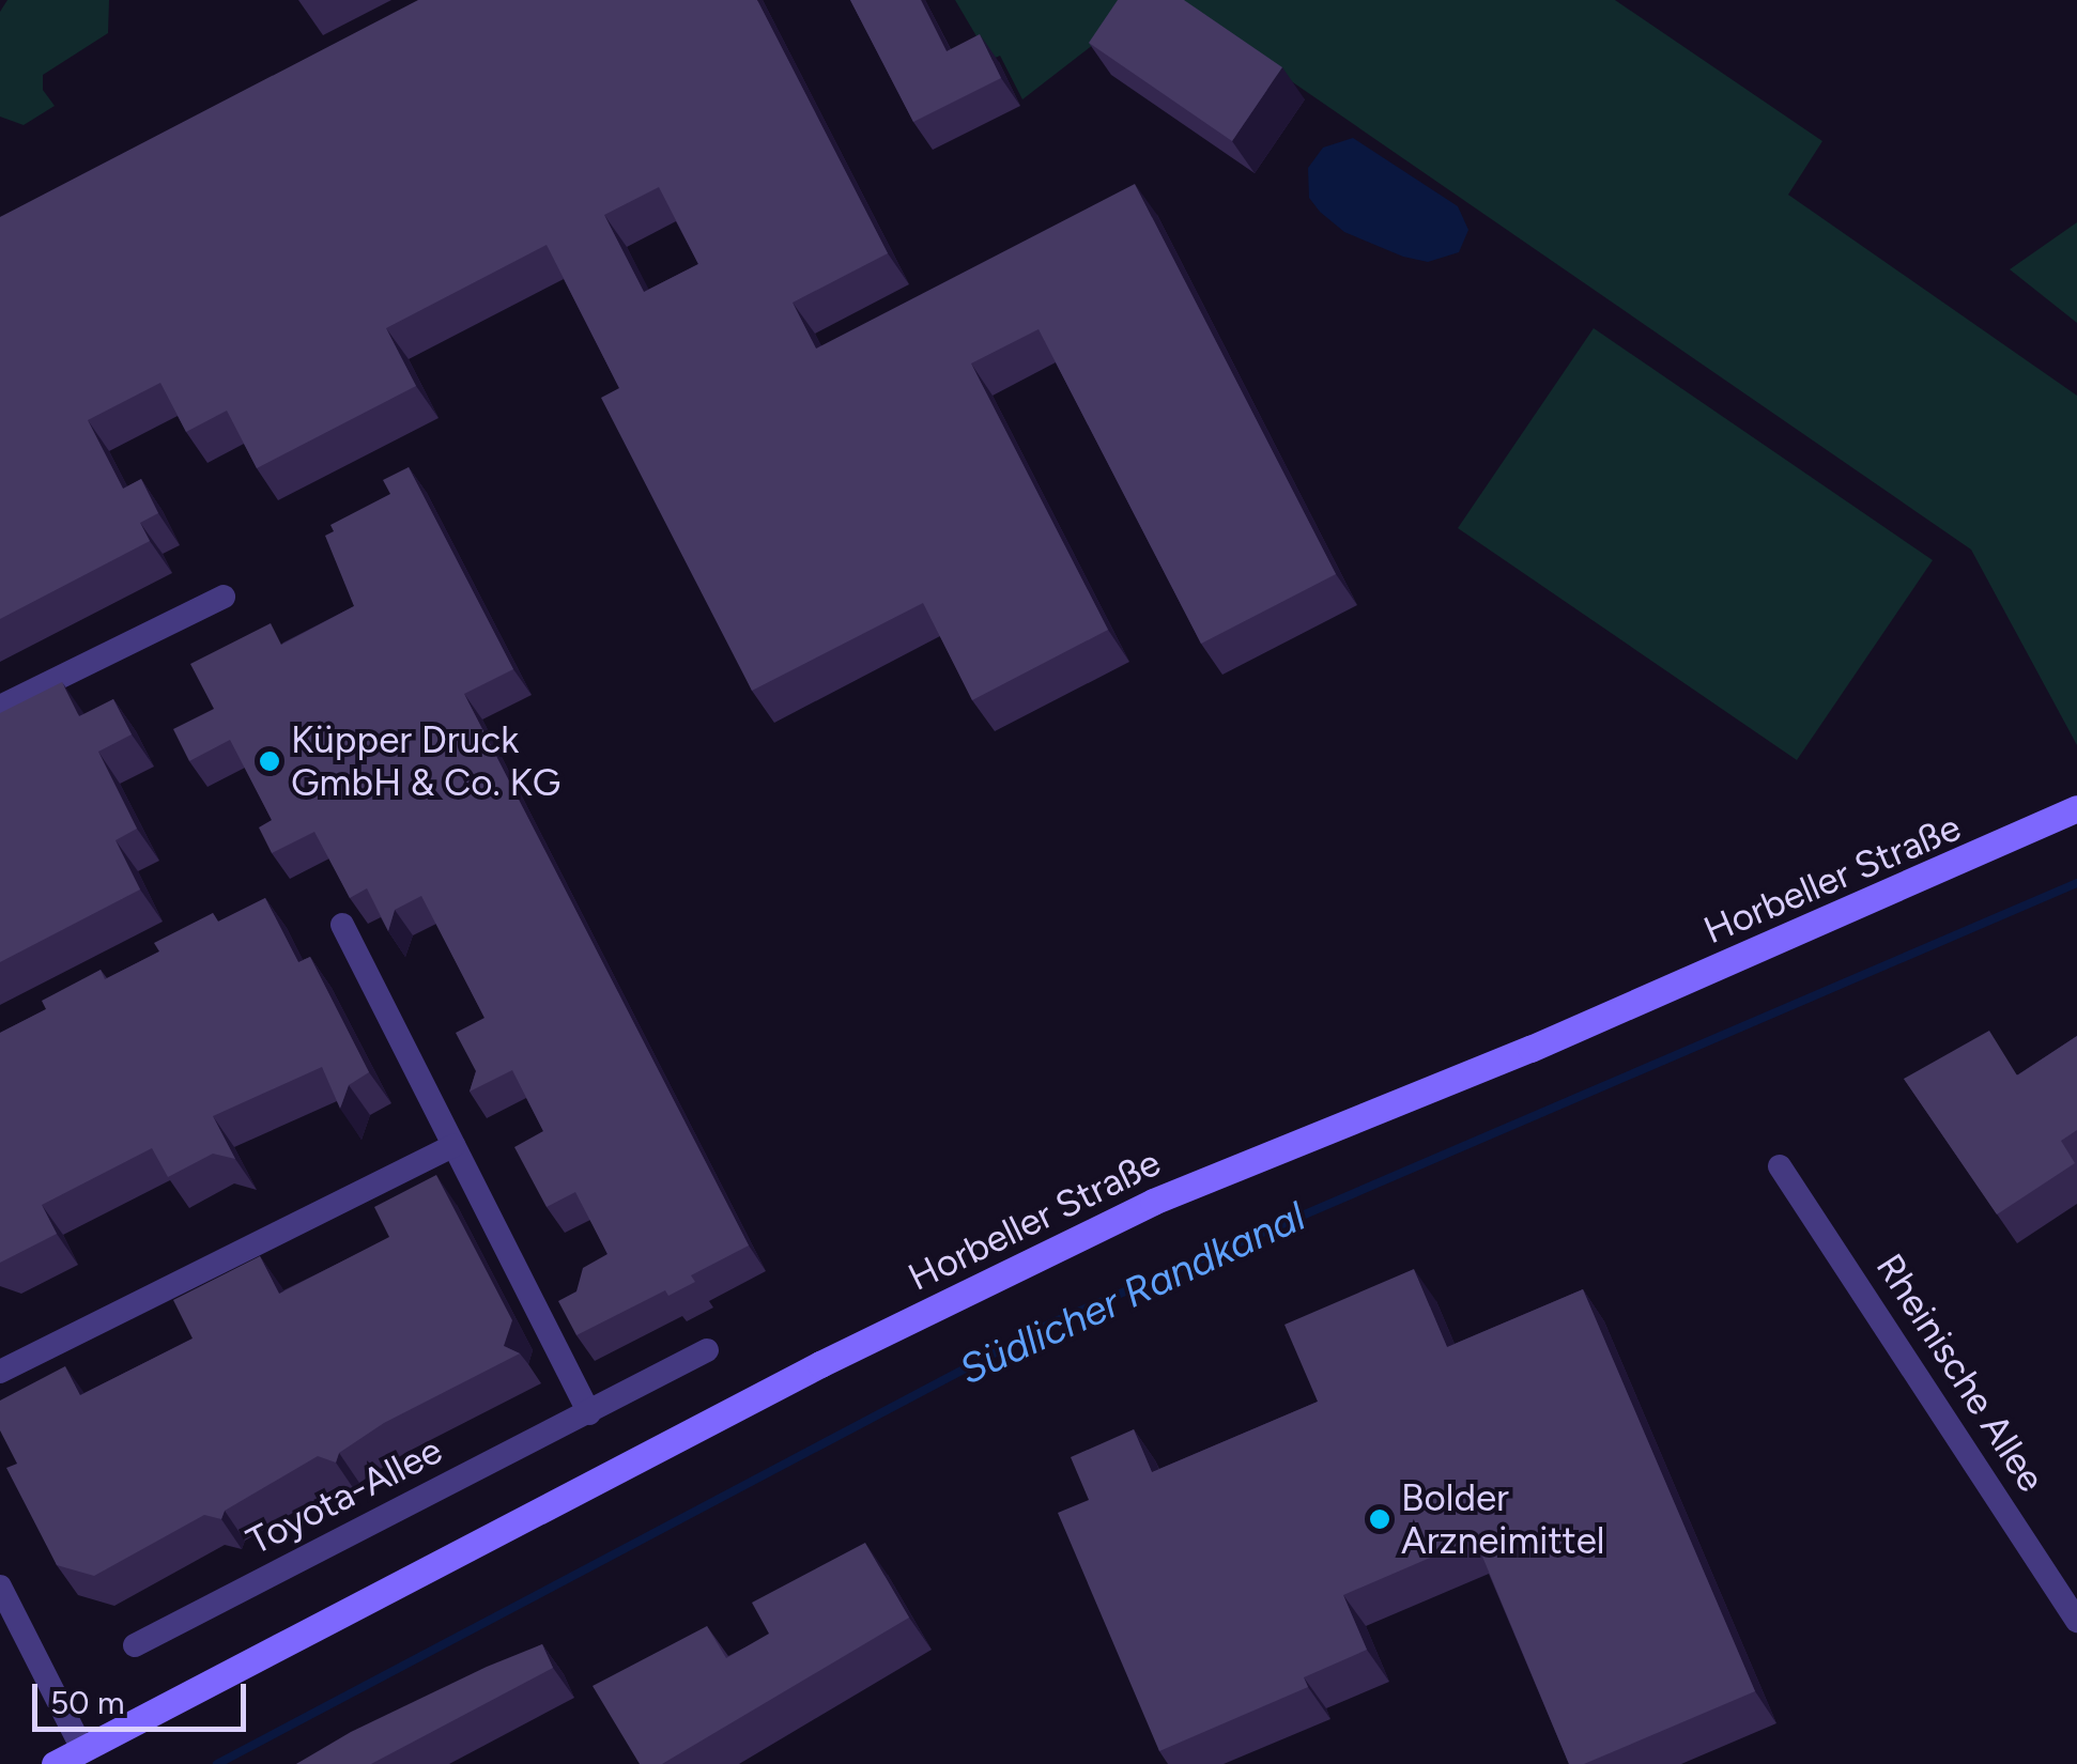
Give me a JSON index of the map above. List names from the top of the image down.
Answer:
{
  "streets": {
    "main road": ["Horbeller Straße"],
    "street": ["Rheinische Allee", "Toyota-Allee"]
  },
  "water": ["Südlicher Randkanal"],
  "places": ["Küpper Druck GmbH & Co. KG", "Bolder Arzneimittel"],
  "scale_bar": "50 m"
}
